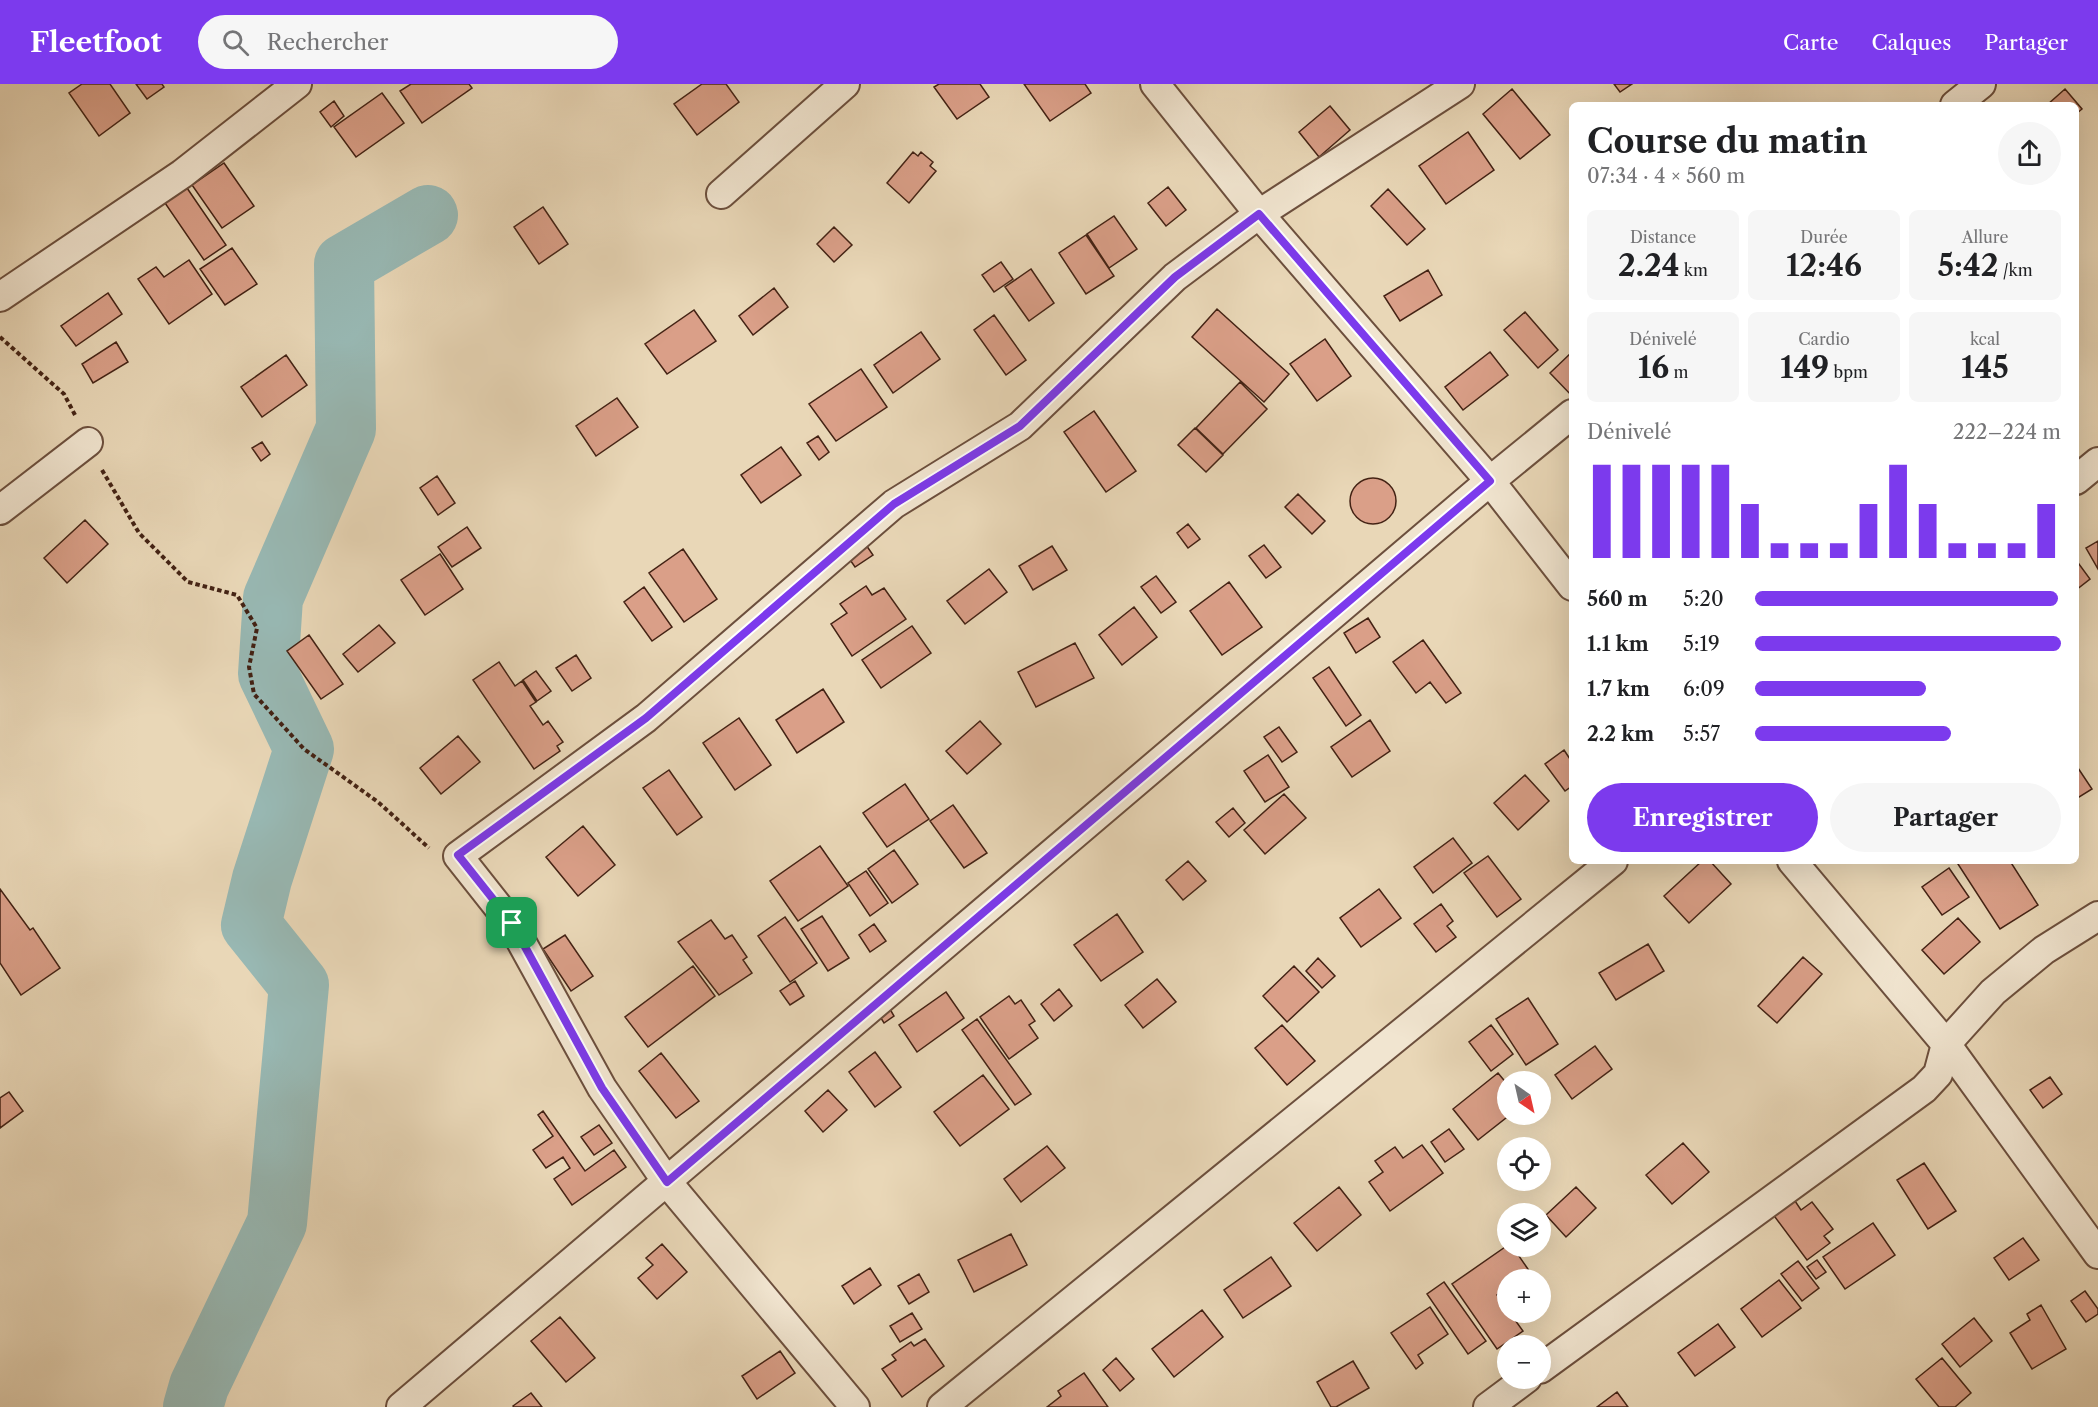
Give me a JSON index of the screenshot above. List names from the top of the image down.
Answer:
{
  "north": "bottom right",
  "page": {
    "header": "Fleetfoot",
    "search": "Rechercher",
    "nav": ["Carte", "Calques", "Partager"],
    "heading": ["Course du matin", "07:34 · 4 × 560 m"],
    "stats": [
      ["Distance", "2.24 km"],
      ["Durée", "12:46"],
      ["Allure", "5:42 /km"],
      ["Dénivelé", "16 m"],
      ["Cardio", "149 bpm"],
      ["kcal", "145"]
    ],
    "chart": ["Dénivelé", "222–224 m"],
    "list": [
      {
        "name": "560 m",
        "note": "5:20"
      },
      {
        "name": "1.1 km",
        "note": "5:19"
      },
      {
        "name": "1.7 km",
        "note": "6:09"
      },
      {
        "name": "2.2 km",
        "note": "5:57"
      }
    ],
    "buttons": ["Enregistrer", "Partager"],
    "map_buttons": ["+", "−"]
  }
}
